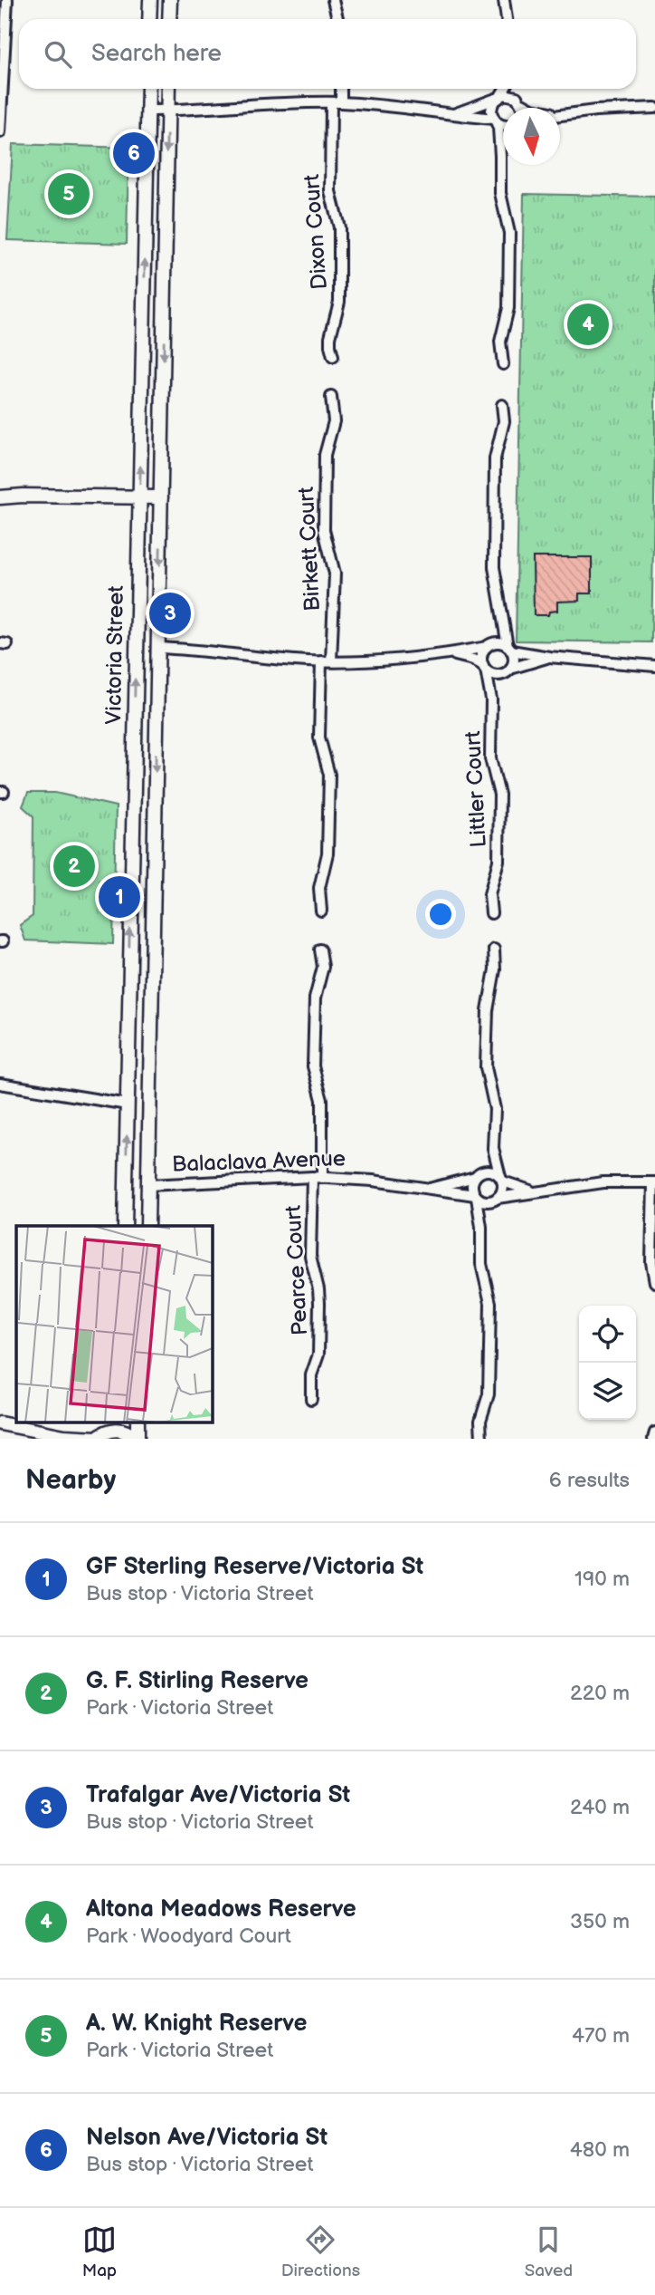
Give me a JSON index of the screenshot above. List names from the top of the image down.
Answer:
{
  "streets": {
    "street": [
      "Dixon Court",
      "Birkett Court",
      "Victoria Street",
      "Littler Court",
      "Balaclava Avenue",
      "Pearce Court"
    ]
  },
  "crossings": [
    ["Victoria Street", "Balaclava Avenue"],
    ["Balaclava Avenue", "Pearce Court"]
  ],
  "north": "bottom",
  "page": {
    "search": "Search here",
    "pins": [
      "6",
      "5",
      "4",
      "3",
      "2",
      "1"
    ],
    "heading": ["Nearby", "6 results"],
    "list": [
      {
        "mark": "1",
        "name": "GF Sterling Reserve/Victoria St",
        "note": "Bus stop · Victoria Street",
        "value": "190 m"
      },
      {
        "mark": "2",
        "name": "G. F. Stirling Reserve",
        "note": "Park · Victoria Street",
        "value": "220 m"
      },
      {
        "mark": "3",
        "name": "Trafalgar Ave/Victoria St",
        "note": "Bus stop · Victoria Street",
        "value": "240 m"
      },
      {
        "mark": "4",
        "name": "Altona Meadows Reserve",
        "note": "Park · Woodyard Court",
        "value": "350 m"
      },
      {
        "mark": "5",
        "name": "A. W. Knight Reserve",
        "note": "Park · Victoria Street",
        "value": "470 m"
      },
      {
        "mark": "6",
        "name": "Nelson Ave/Victoria St",
        "note": "Bus stop · Victoria Street",
        "value": "480 m"
      }
    ],
    "nav": ["Map", "Directions", "Saved"]
  }
}
